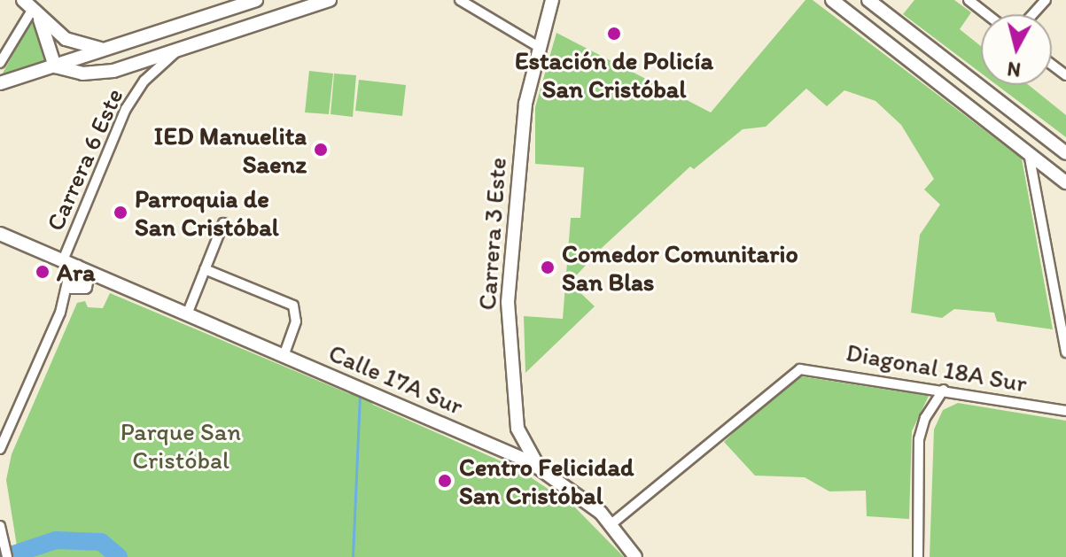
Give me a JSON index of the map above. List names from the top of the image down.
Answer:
{
  "streets": {
    "street": [
      "Carrera 6 Este",
      "Carrera 3 Este",
      "Diagonal 18A Sur",
      "Calle 17A Sur"
    ]
  },
  "crossings": [
    ["Carrera 6 Este", "Calle 17A Sur"],
    ["Carrera 3 Este", "Calle 17A Sur"],
    ["Diagonal 18A Sur", "Calle 17A Sur"]
  ],
  "parks": ["Parque San Cristóbal"],
  "places": [
    "Estación de Policía San Cristóbal",
    "IED Manuelita Saenz",
    "Parroquia de San Cristóbal",
    "Comedor Comunitario San Blas",
    "Ara",
    "Centro Felicidad San Cristóbal"
  ],
  "north": "bottom"
}
